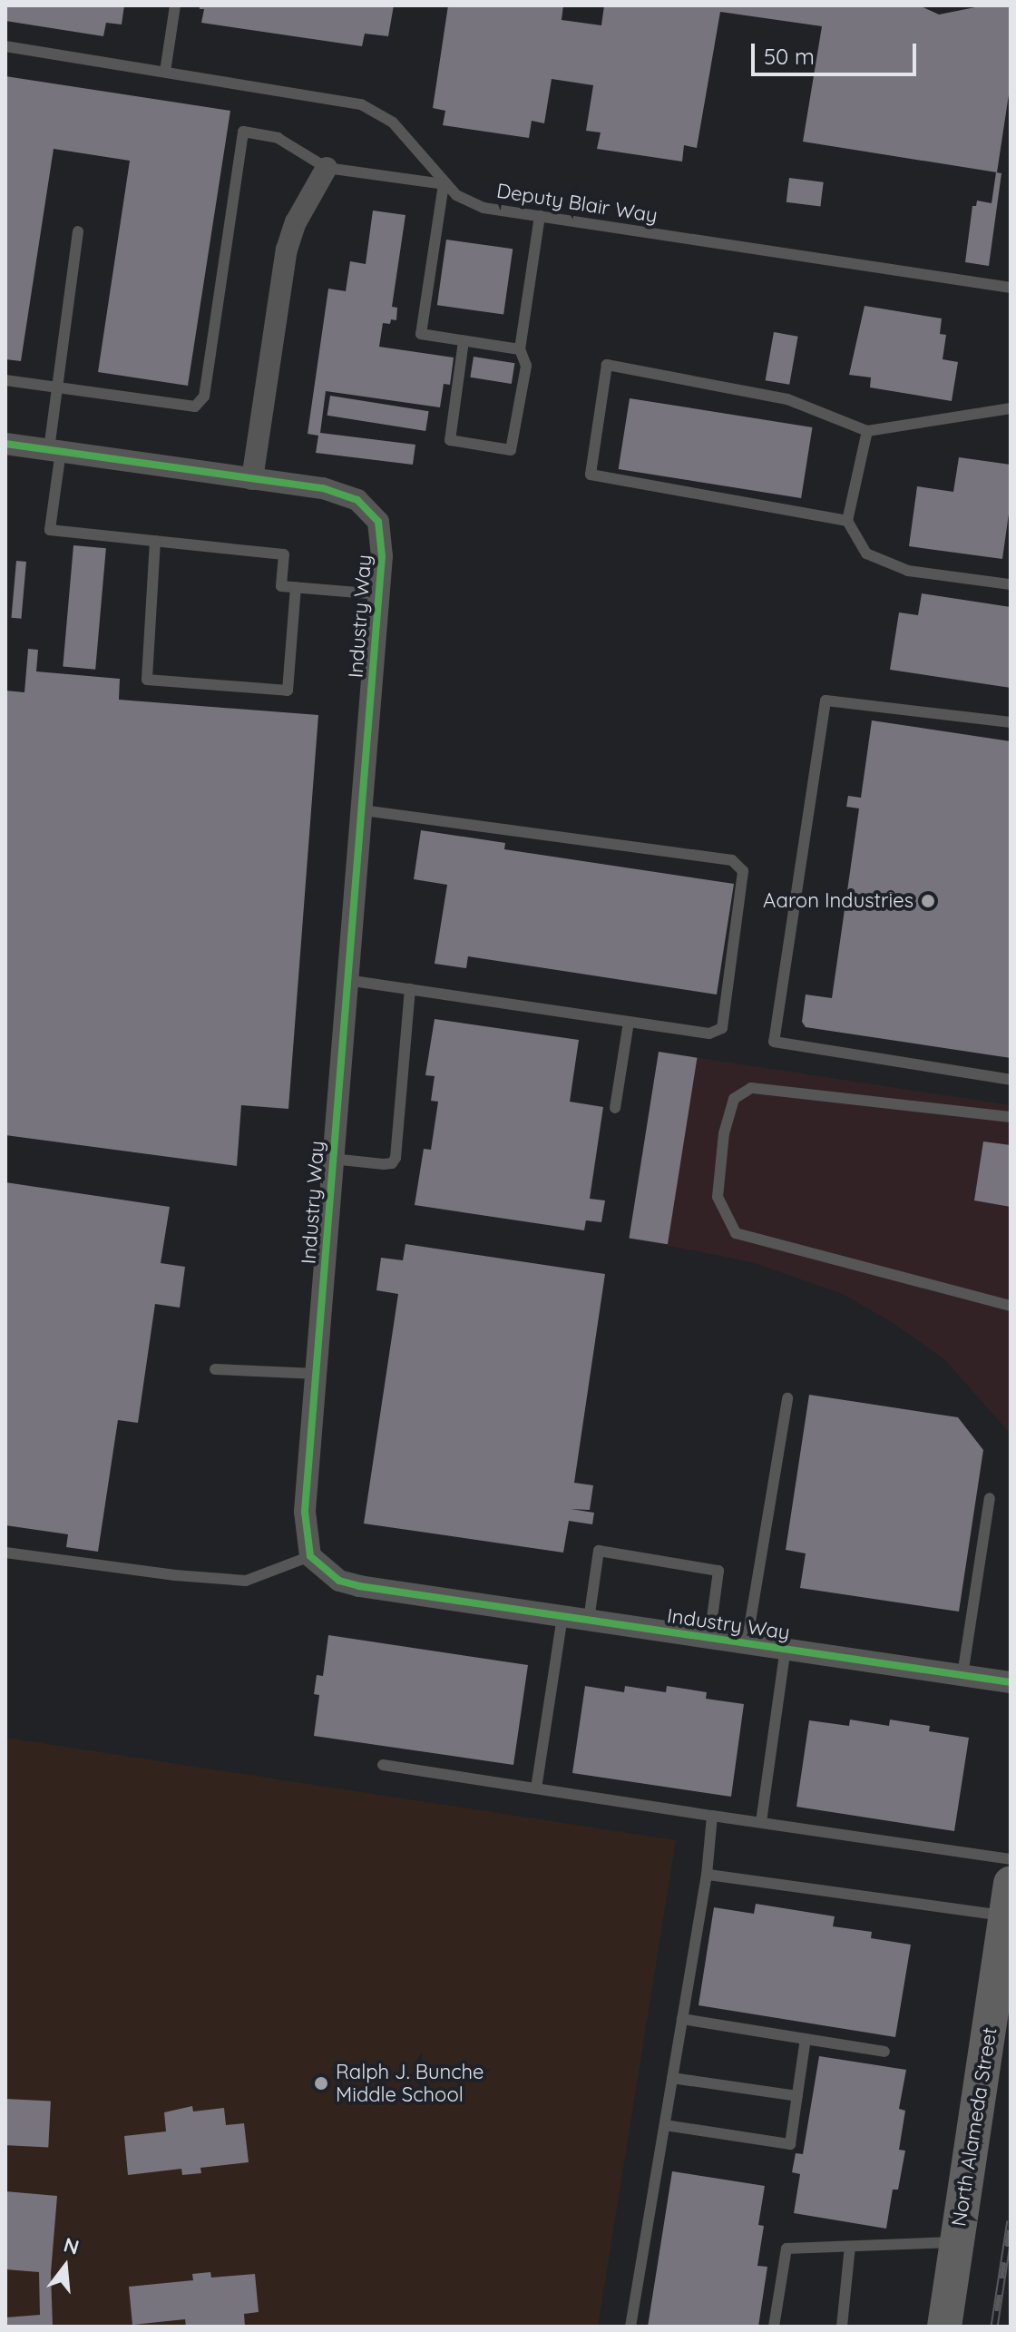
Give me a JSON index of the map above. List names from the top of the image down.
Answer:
{
  "streets": {
    "main road": ["North Alameda Street"],
    "street": ["Industry Way"],
    "lane": ["Deputy Blair Way"]
  },
  "places": ["Aaron Industries", "Ralph J. Bunche Middle School"],
  "scale_bar": "50 m",
  "north": "top"
}
